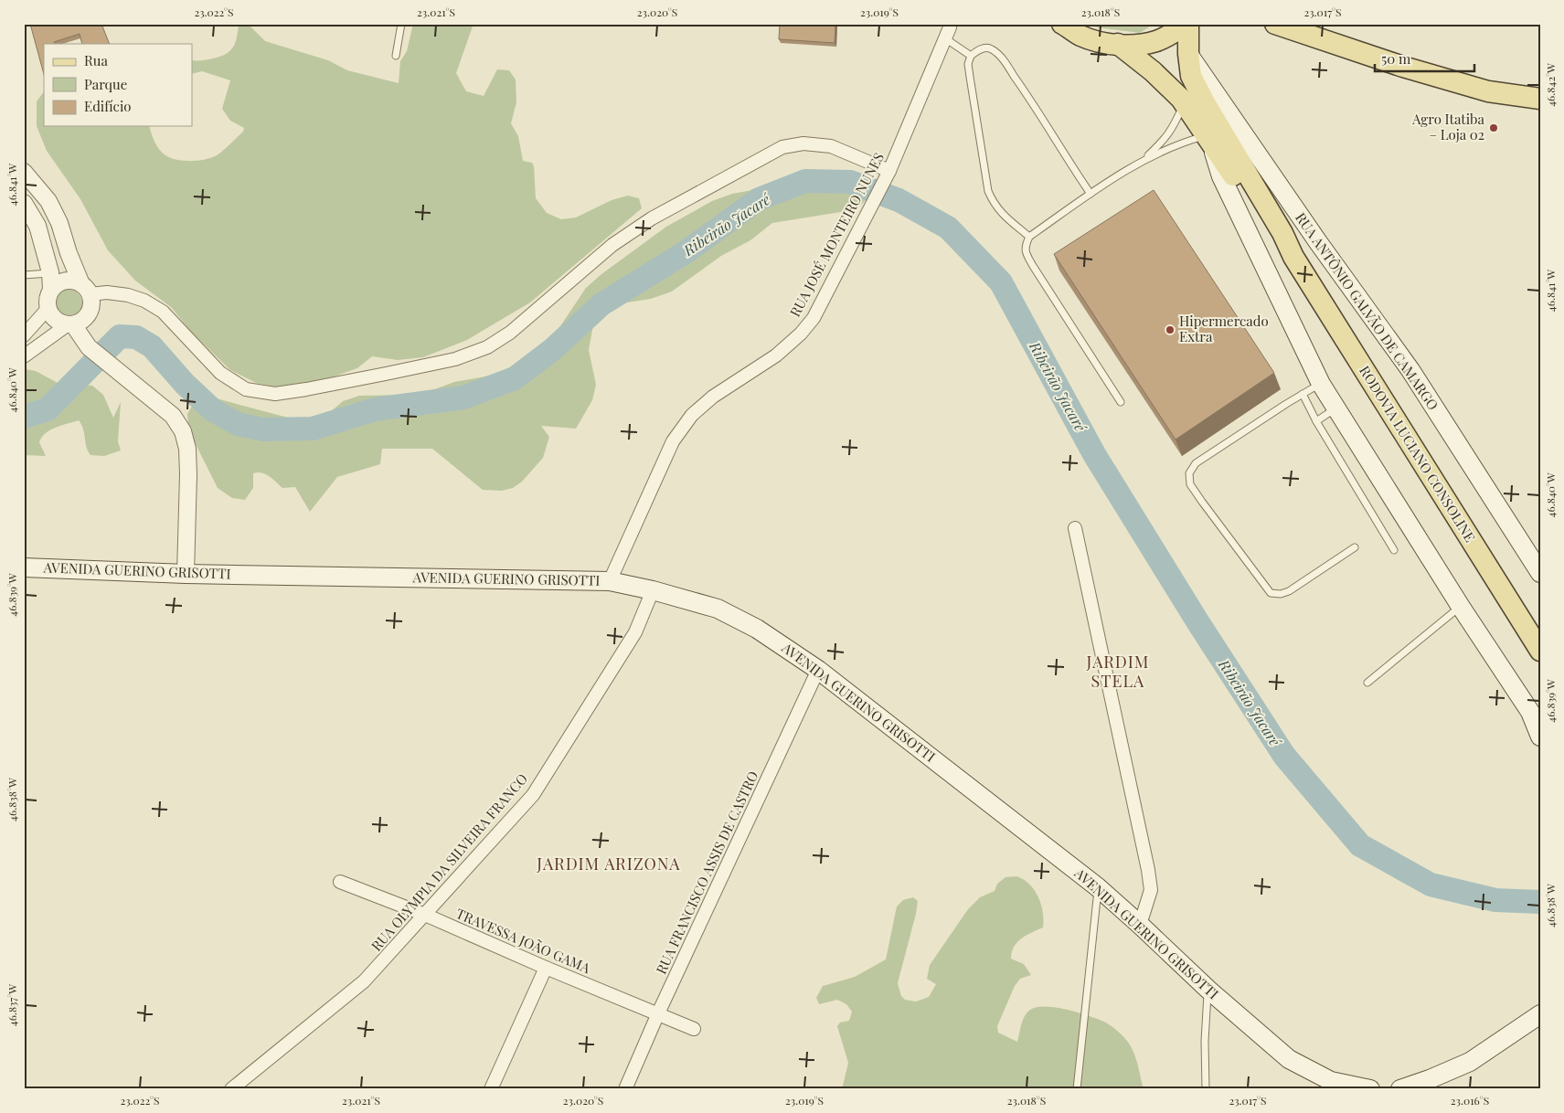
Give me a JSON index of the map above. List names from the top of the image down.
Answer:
{
  "streets": {
    "main road": ["RUA ANTÔNIO GALVÃO DE CAMARGO", "RODOVIA LUCIANO CONSOLINE", "AVENIDA GUERINO GRISOTTI"],
    "street": [
      "RUA JOSÉ MONTEIRO NUNES",
      "RUA OLYMPIA DA SILVEIRA FRANCO",
      "RUA FRANCISCO ASSIS DE CASTRO",
      "TRAVESSA JOÃO GAMA"
    ]
  },
  "crossings": [
    ["RUA JOSÉ MONTEIRO NUNES", "AVENIDA GUERINO GRISOTTI"],
    ["RUA ANTÔNIO GALVÃO DE CAMARGO", "RODOVIA LUCIANO CONSOLINE"],
    ["AVENIDA GUERINO GRISOTTI", "RUA OLYMPIA DA SILVEIRA FRANCO"],
    ["AVENIDA GUERINO GRISOTTI", "RUA FRANCISCO ASSIS DE CASTRO"],
    ["RUA OLYMPIA DA SILVEIRA FRANCO", "TRAVESSA JOÃO GAMA"],
    ["RUA FRANCISCO ASSIS DE CASTRO", "TRAVESSA JOÃO GAMA"]
  ],
  "districts": ["JARDIM STELA", "JARDIM ARIZONA"],
  "water": ["Ribeirão Jacaré"],
  "places": ["Agro Itatiba – Loja 02", "Hipermercado Extra"],
  "legend": ["Rua", "Parque", "Edifício"],
  "scale_bar": "50 m",
  "coordinates": [
    "23.022°S",
    "23.021°S",
    "23.020°S",
    "23.019°S",
    "23.018°S",
    "23.017°S",
    "46.842°W",
    "46.841°W",
    "46.840°W",
    "46.839°W",
    "46.838°W",
    "46.837°W",
    "23.016°S"
  ]
}
